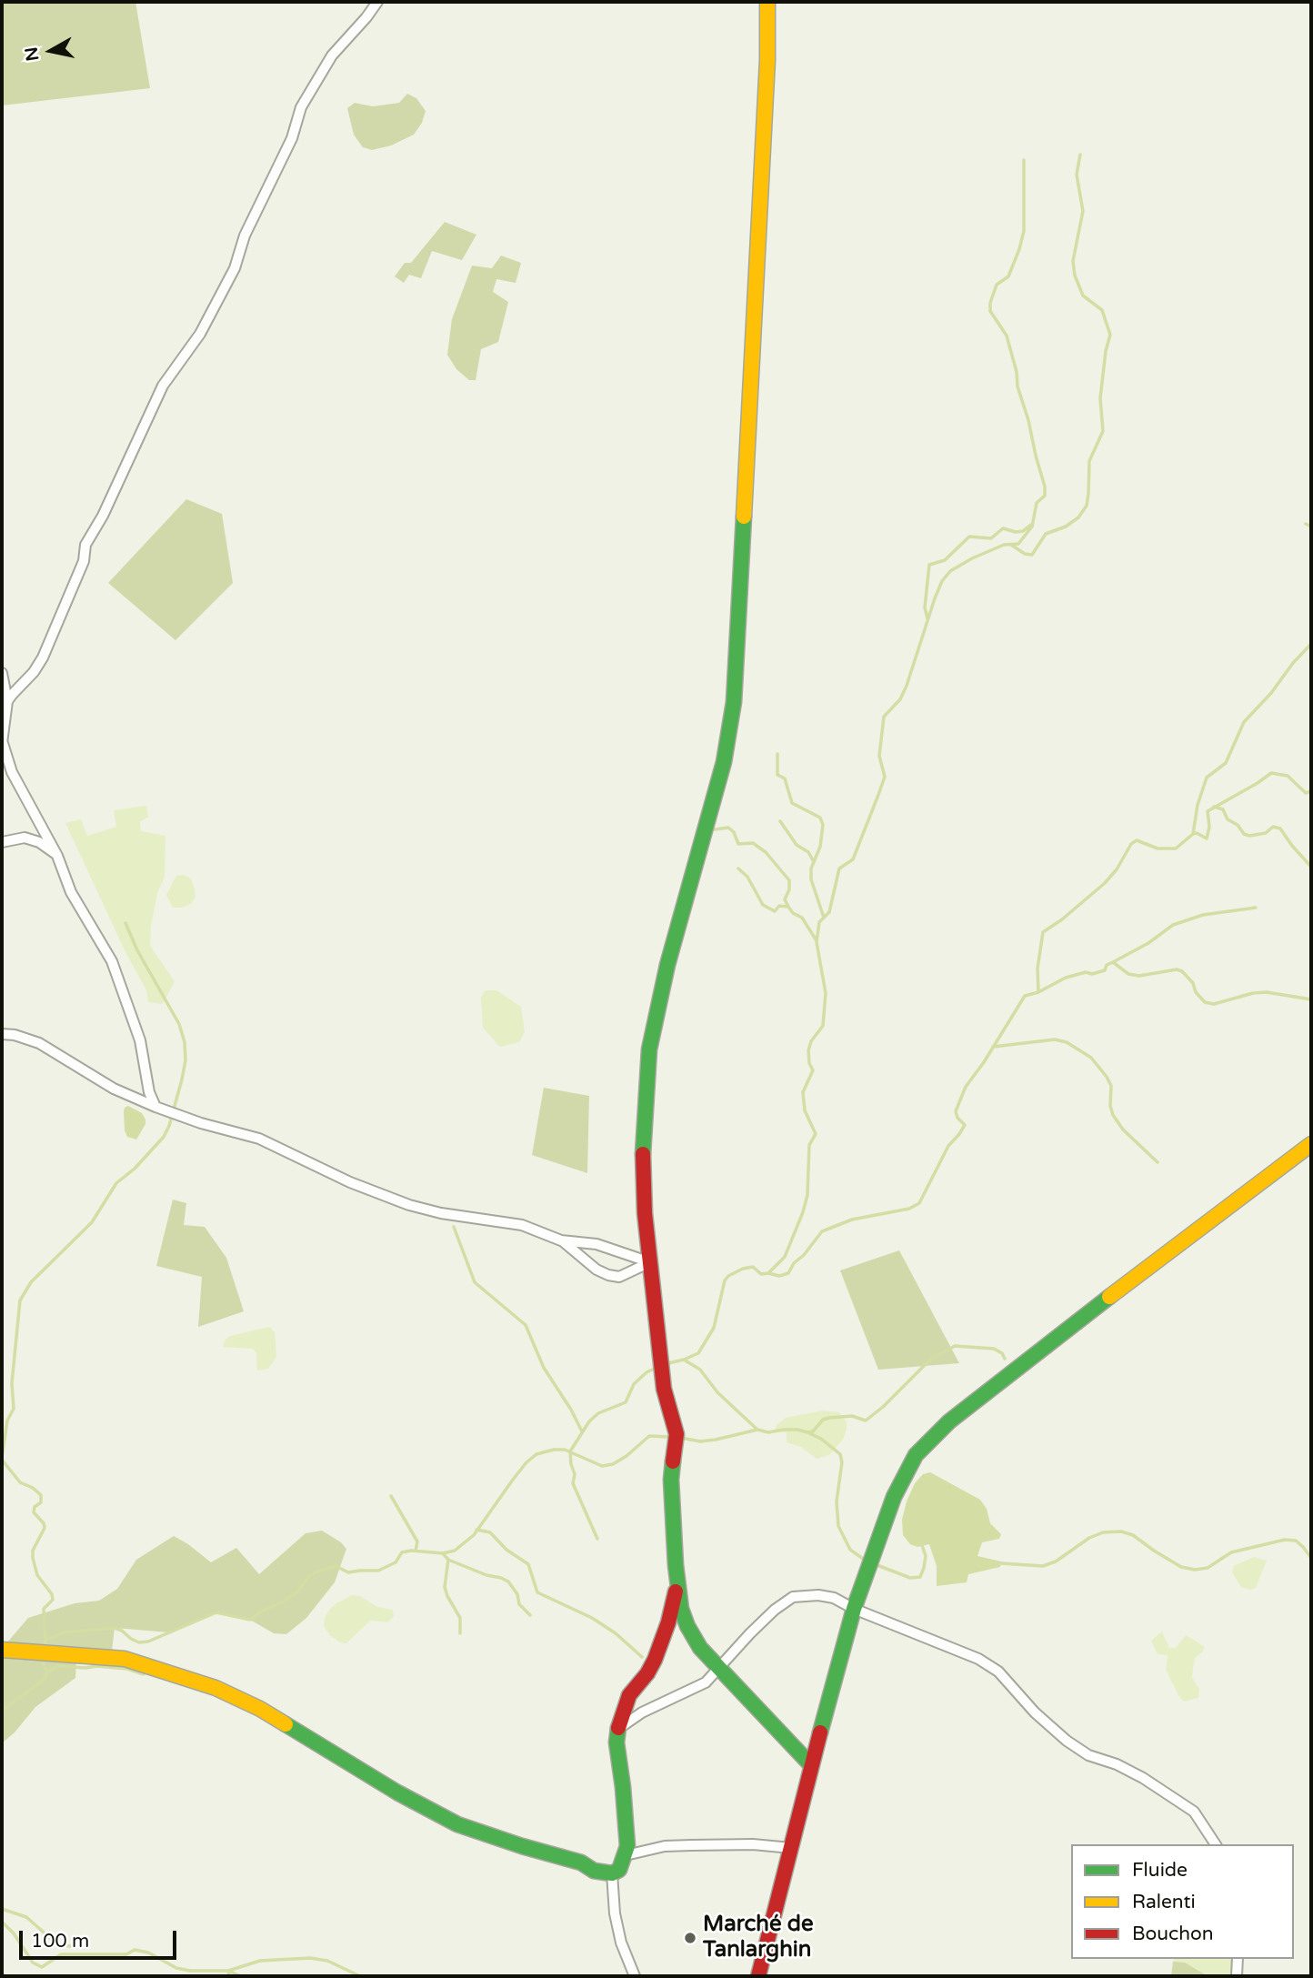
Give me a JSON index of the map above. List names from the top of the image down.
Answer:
{
  "places": ["Marché de Tanlarghin"],
  "legend": ["Fluide", "Ralenti", "Bouchon"],
  "scale_bar": "100 m",
  "north": "left"
}
